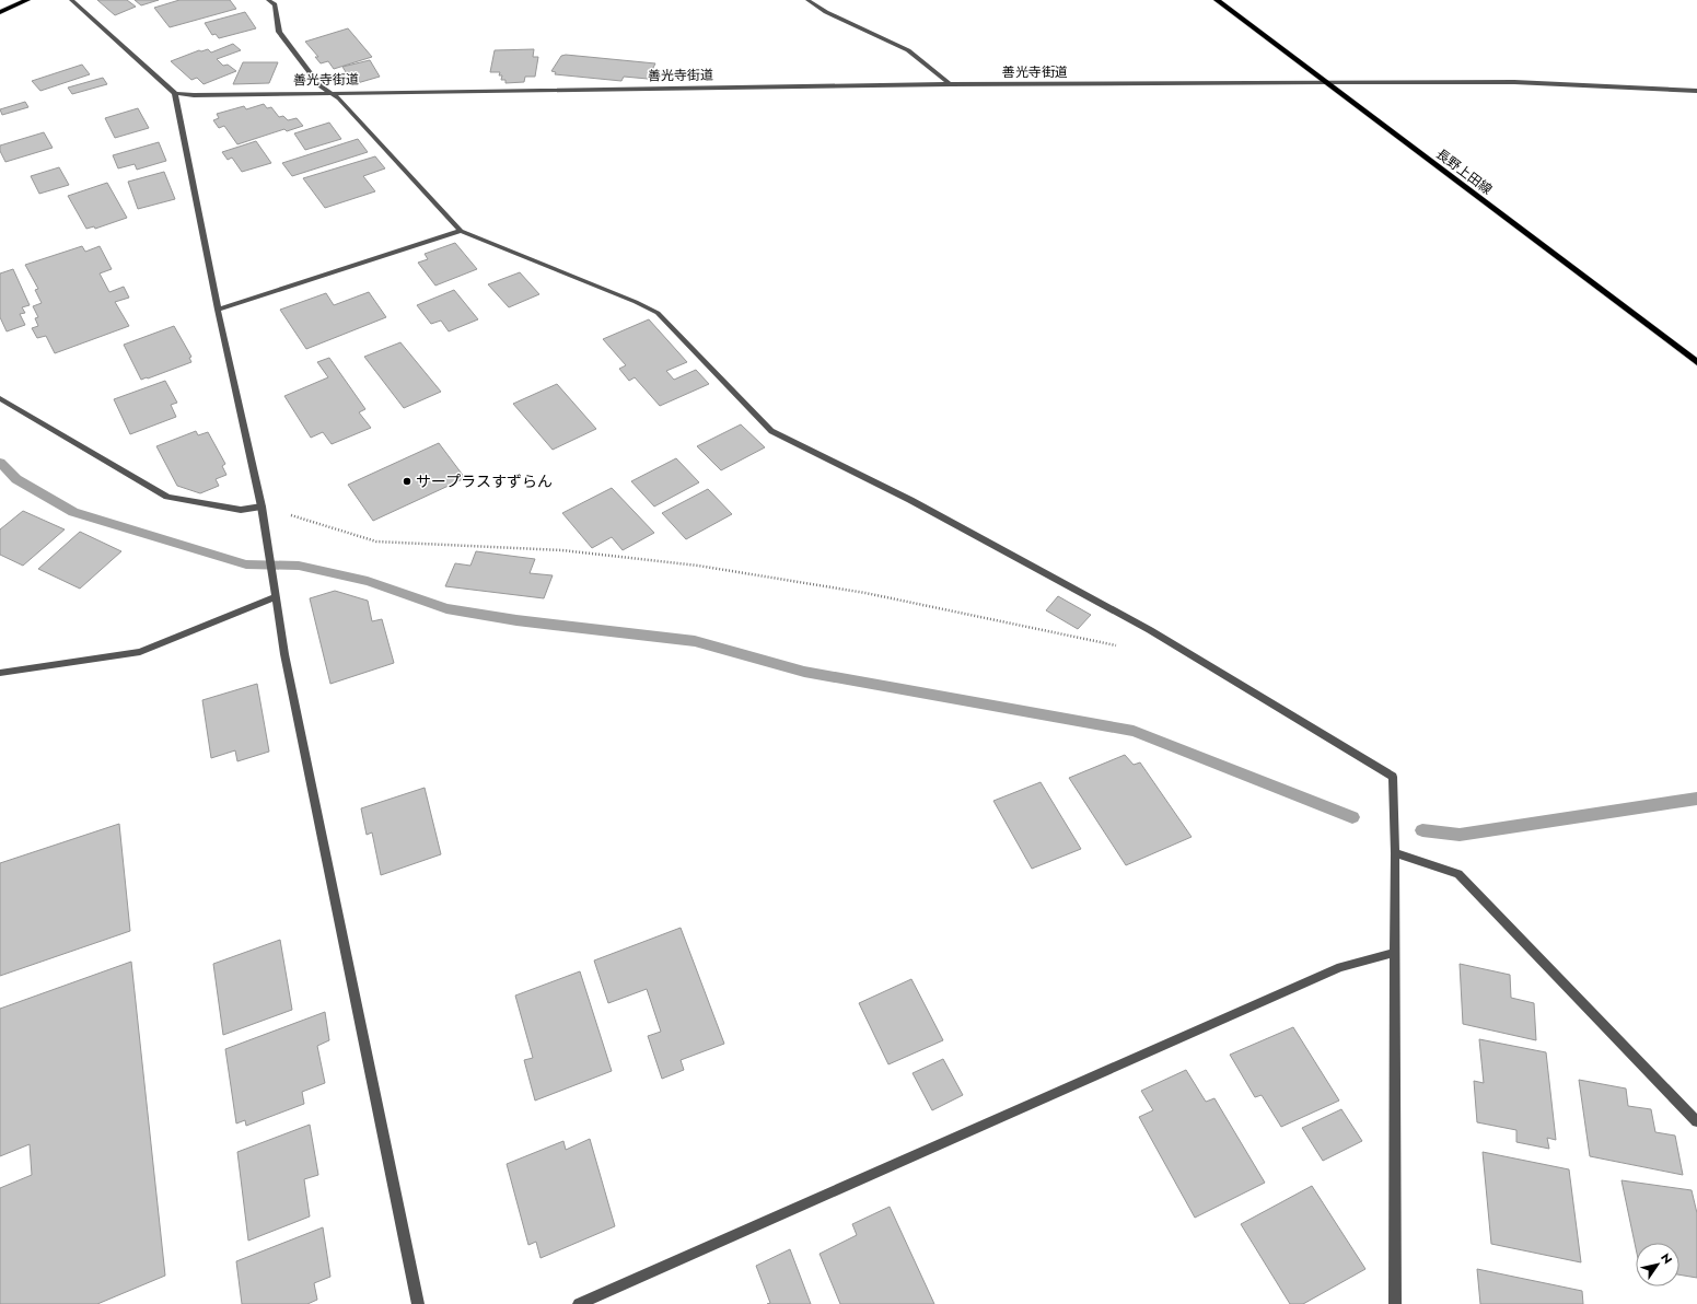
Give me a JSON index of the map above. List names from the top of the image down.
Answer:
{
  "streets": {
    "main road": ["長野上田線"],
    "street": ["善光寺街道"]
  },
  "crossings": [
    ["善光寺街道", "長野上田線"]
  ],
  "places": ["サープラスすずらん"],
  "north": "top right"
}
